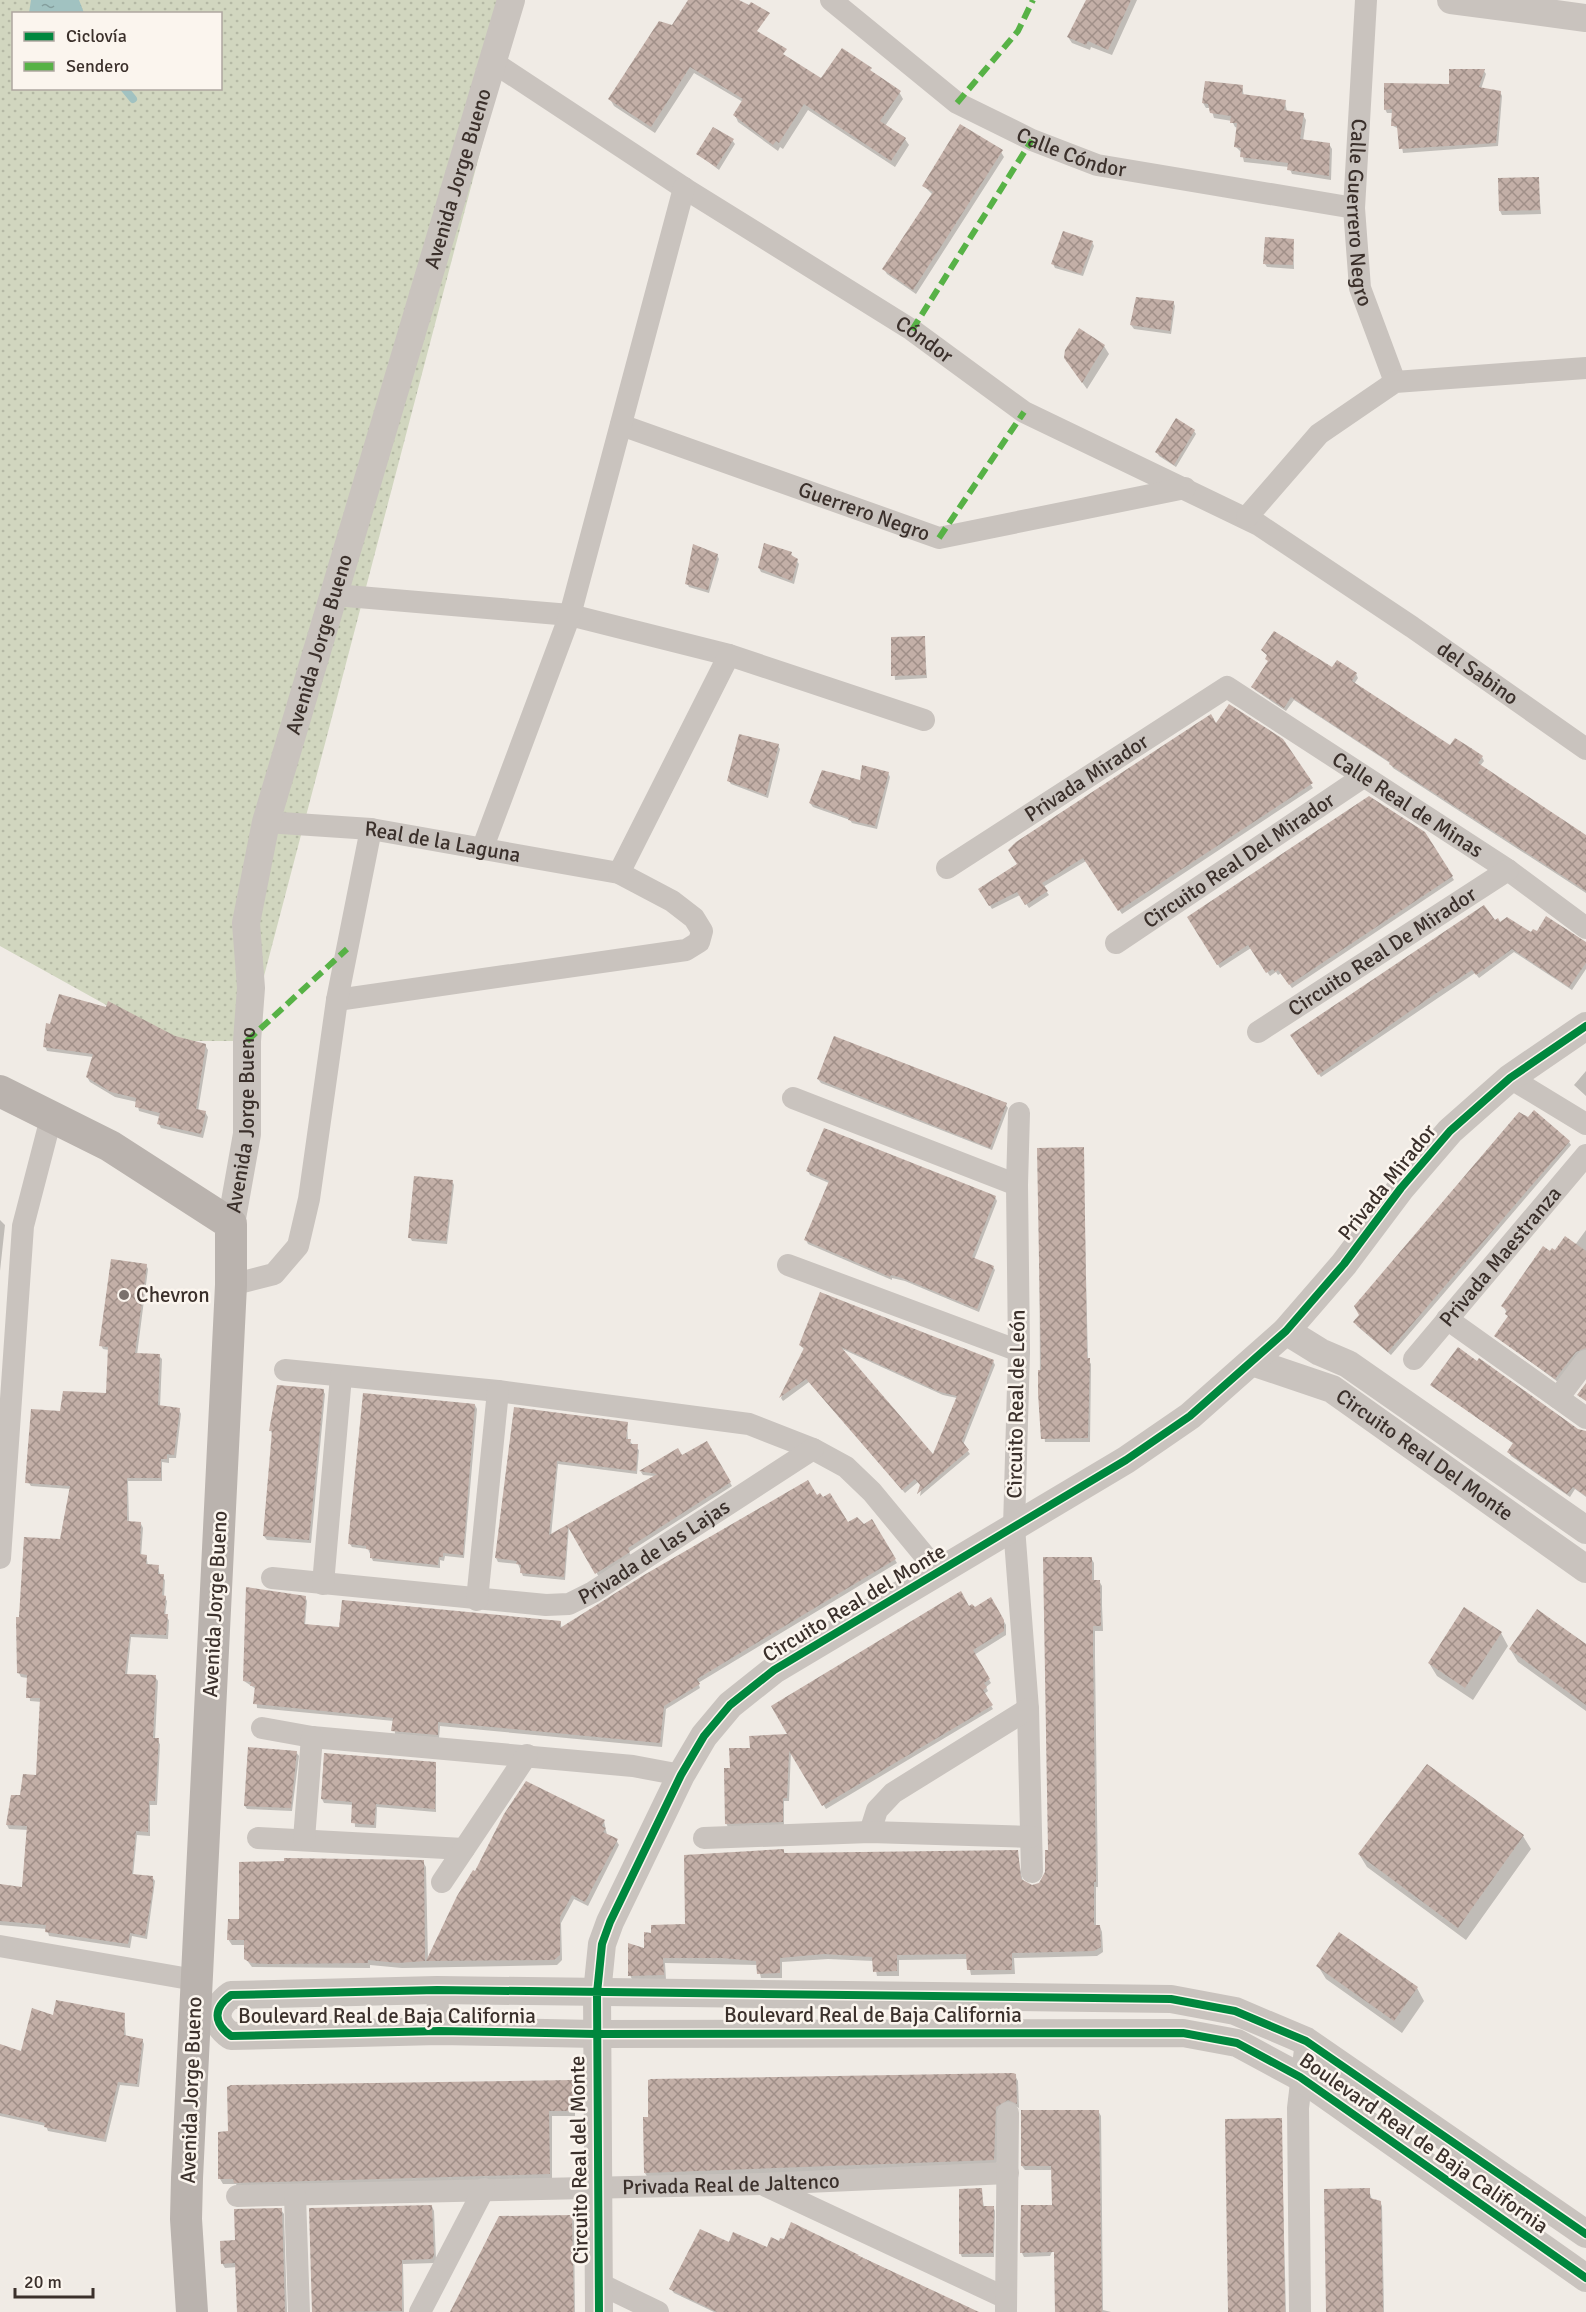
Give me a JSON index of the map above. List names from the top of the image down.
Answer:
{
  "streets": {
    "main road": ["Avenida Jorge Bueno"],
    "street": [
      "Calle Cóndor",
      "Calle Guerrero Negro",
      "Cóndor",
      "Guerrero Negro",
      "del Sabino",
      "Privada Mirador",
      "Calle Real de Minas",
      "Real de la Laguna",
      "Circuito Real Del Mirador",
      "Circuito Real De Mirador",
      "Privada Maestranza",
      "Circuito Real de León",
      "Circuito Real Del Monte",
      "Privada de las Lajas",
      "Circuito Real del Monte",
      "Boulevard Real de Baja California",
      "Privada Real de Jaltenco"
    ]
  },
  "crossings": [
    ["Calle Cóndor", "Calle Guerrero Negro"],
    ["Avenida Jorge Bueno", "Cóndor"],
    ["Avenida Jorge Bueno", "Real de la Laguna"],
    ["Cóndor", "Guerrero Negro"],
    ["Cóndor", "del Sabino"],
    ["Privada Mirador", "Calle Real de Minas"],
    ["Privada Mirador", "Circuito Real Del Monte"],
    ["Privada Mirador", "Circuito Real del Monte"],
    ["Calle Real de Minas", "Circuito Real Del Mirador"],
    ["Calle Real de Minas", "Circuito Real De Mirador"],
    ["Circuito Real de León", "Circuito Real del Monte"],
    ["Circuito Real Del Monte", "Circuito Real del Monte"],
    ["Circuito Real del Monte", "Boulevard Real de Baja California"],
    ["Circuito Real del Monte", "Privada Real de Jaltenco"]
  ],
  "places": ["Chevron"],
  "legend": ["Ciclovía", "Sendero"],
  "scale_bar": "20 m"
}
